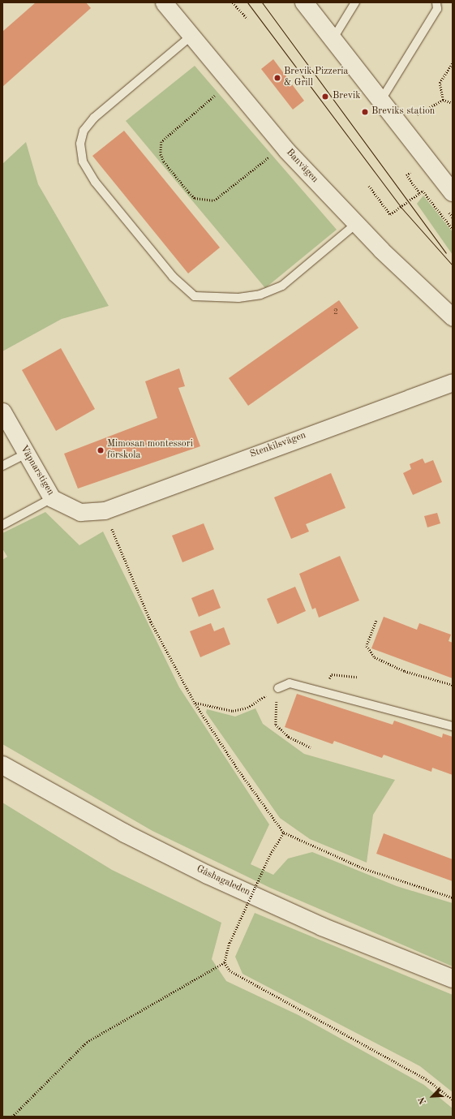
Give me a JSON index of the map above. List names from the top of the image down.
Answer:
{
  "streets": {
    "main road": ["Gåshagaleden"],
    "street": ["Banvägen", "Stenkilsvägen", "Väpnarstigen"]
  },
  "crossings": [
    ["Stenkilsvägen", "Väpnarstigen"]
  ],
  "places": [
    "Brevik Pizzeria & Grill",
    "Brevik",
    "Breviks station",
    "Mimosan montessori förskola"
  ],
  "house_numbers": ["2"],
  "north": "bottom left"
}
